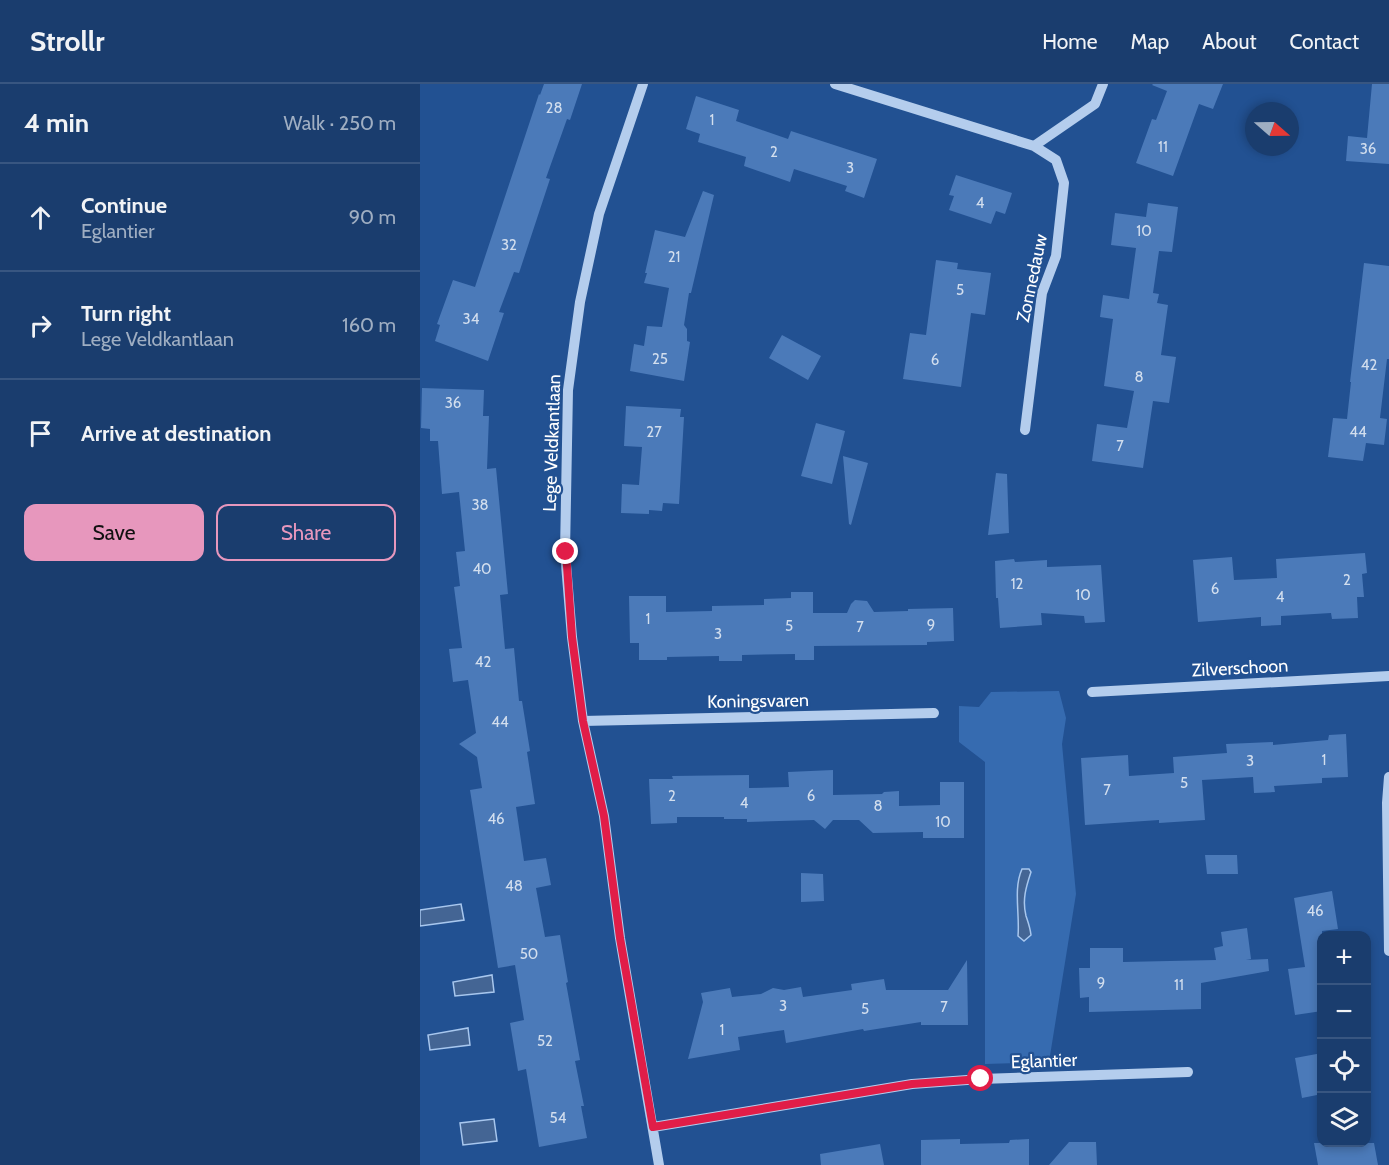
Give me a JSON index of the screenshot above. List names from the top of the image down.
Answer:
{
  "streets": {
    "street": [
      "Zonnedauw",
      "Lege Veldkantlaan",
      "Zilverschoon",
      "Koningsvaren",
      "Eglantier"
    ]
  },
  "crossings": [
    ["Lege Veldkantlaan", "Koningsvaren"],
    ["Lege Veldkantlaan", "Eglantier"]
  ],
  "house_numbers": [
    "28",
    "1",
    "11",
    "36",
    "2",
    "3",
    "4",
    "10",
    "32",
    "21",
    "5",
    "34",
    "25",
    "6",
    "42",
    "8",
    "36",
    "27",
    "44",
    "7",
    "38",
    "40",
    "2",
    "12",
    "6",
    "10",
    "4",
    "1",
    "9",
    "5",
    "7",
    "3",
    "42",
    "44",
    "1",
    "3",
    "5",
    "7",
    "2",
    "6",
    "4",
    "8",
    "46",
    "10",
    "48",
    "46",
    "50",
    "9",
    "11",
    "3",
    "7",
    "5",
    "1",
    "52",
    "54"
  ],
  "north": "right",
  "page": {
    "header": "Strollr",
    "nav": [
      "Home",
      "Map",
      "About",
      "Contact"
    ],
    "heading": ["4 min", "Walk · 250 m"],
    "list": [
      ["Continue", "Eglantier", "90 m"],
      ["Turn right", "Lege Veldkantlaan", "160 m"],
      "Arrive at destination"
    ],
    "buttons": ["Save", "Share"],
    "map_buttons": ["+", "−"]
  }
}
